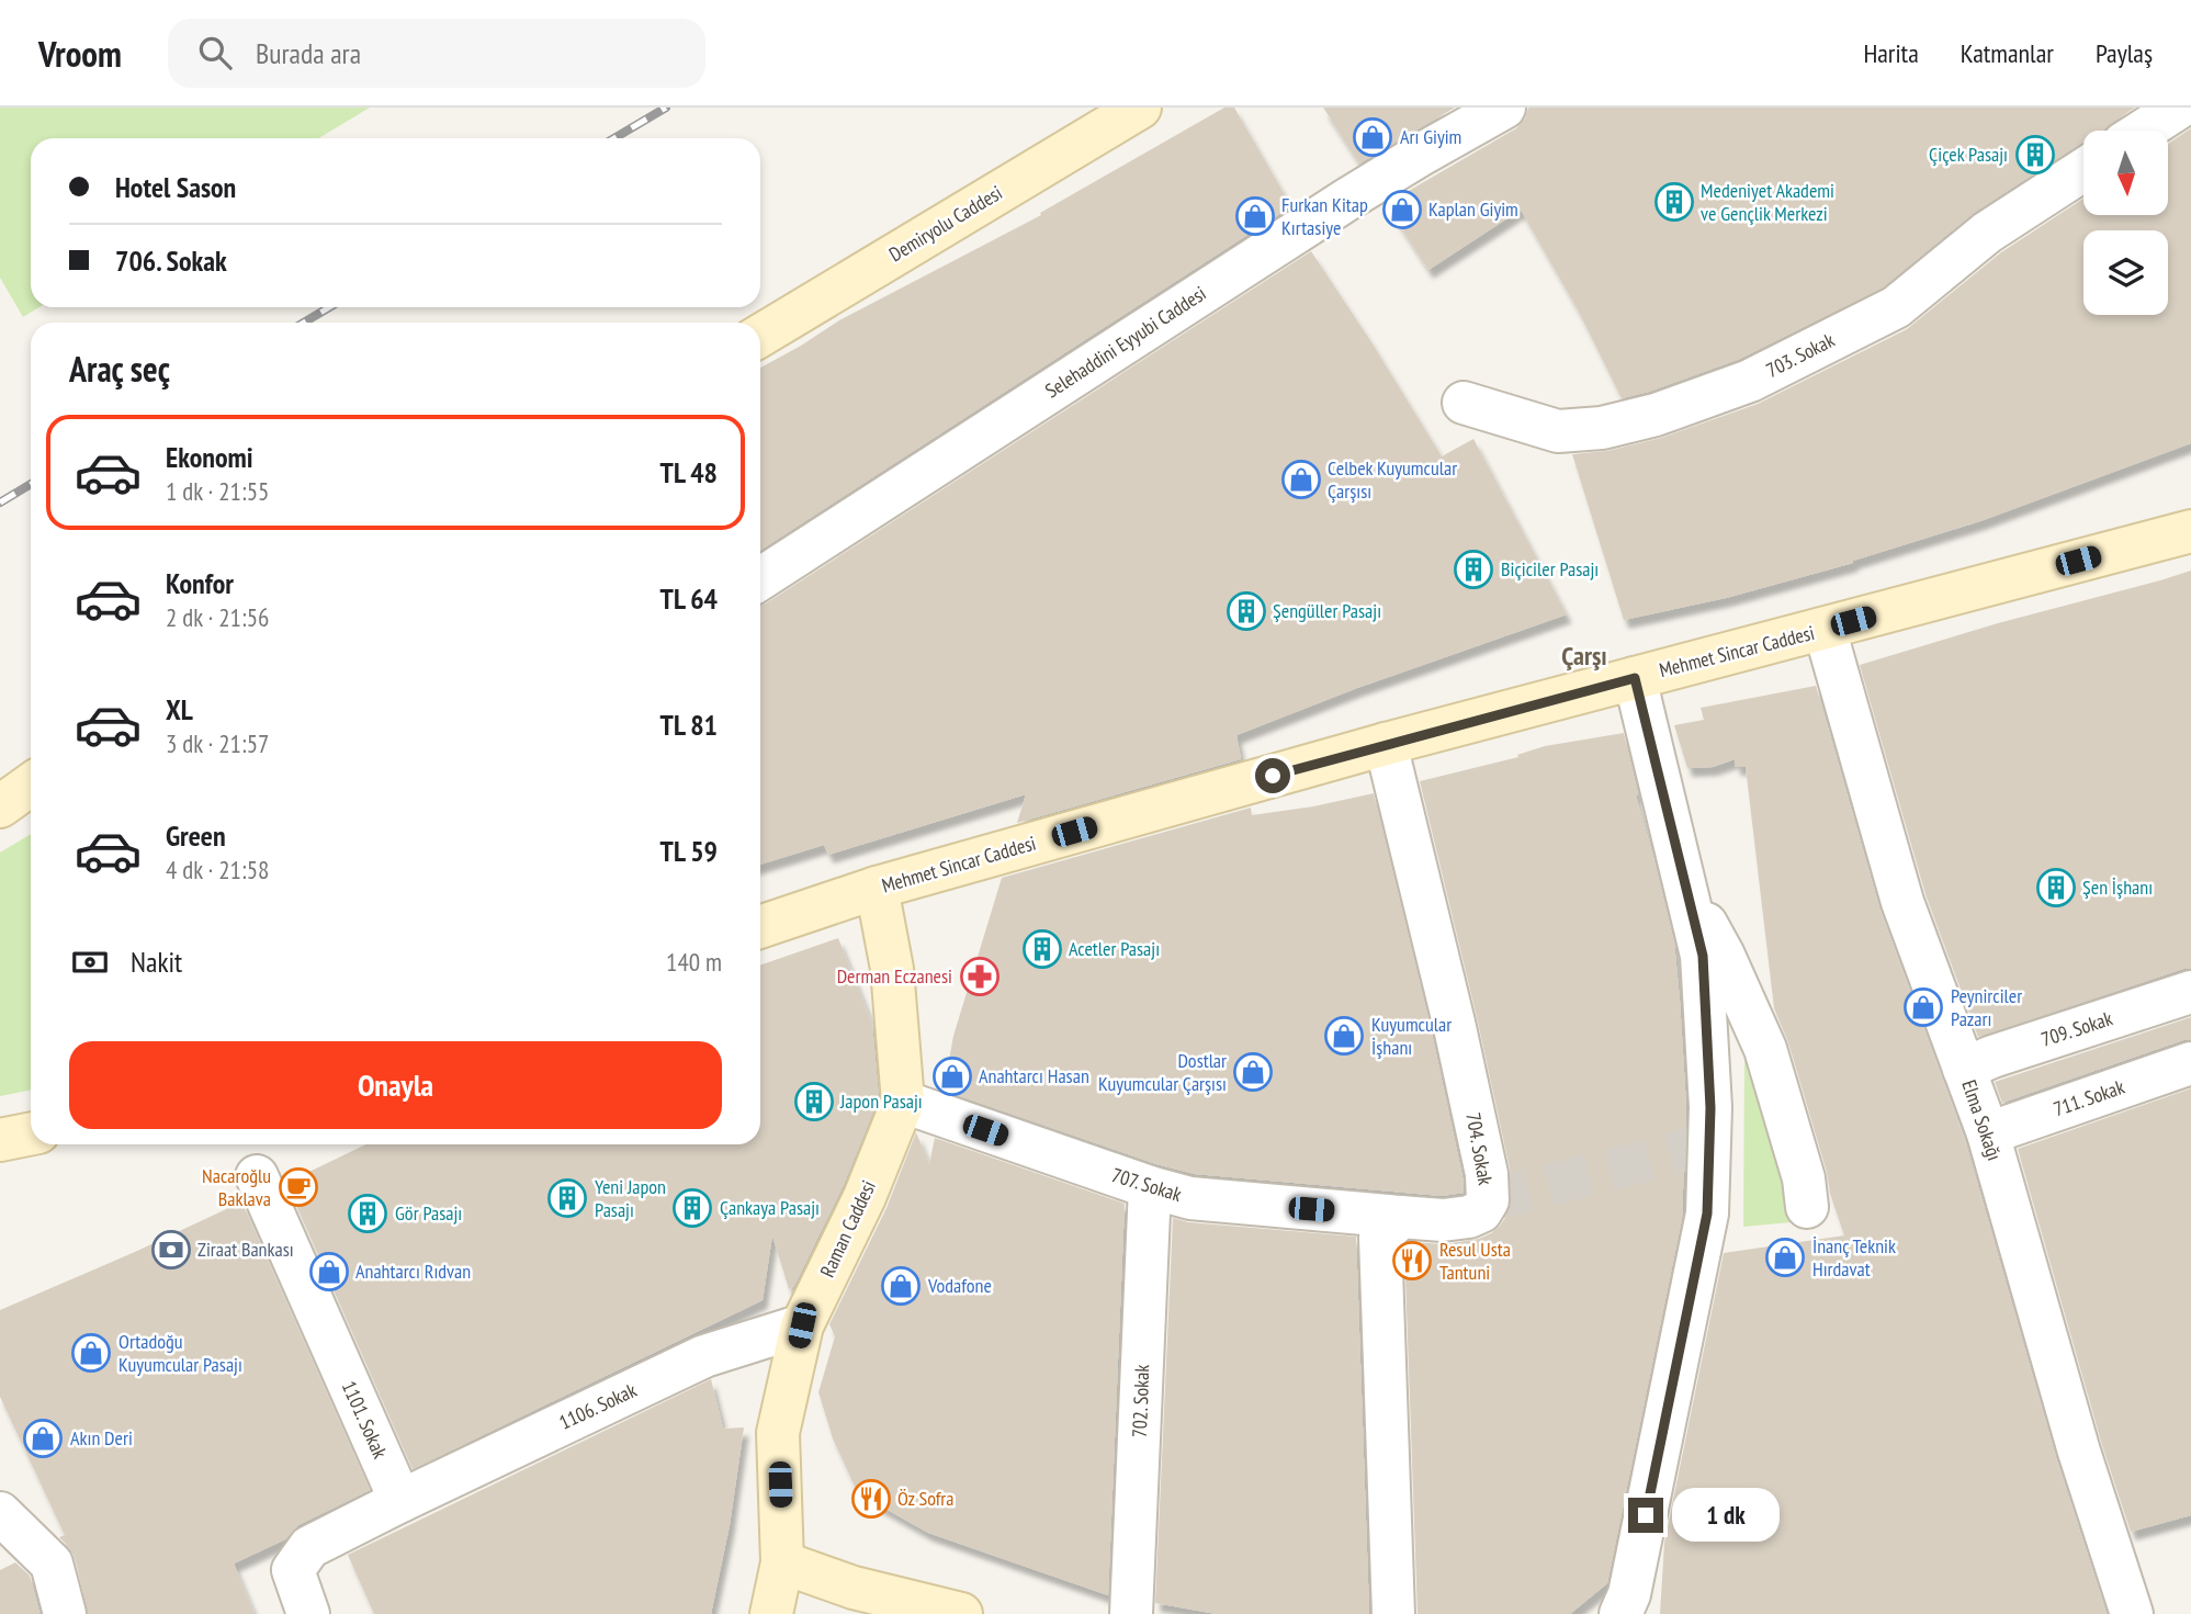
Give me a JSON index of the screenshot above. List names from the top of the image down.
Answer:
{
  "streets": {
    "street": [
      "Demiryolu Caddesi",
      "Selehaddini Eyyubi Caddesi",
      "703. Sokak",
      "Mehmet Sincar Caddesi",
      "709. Sokak",
      "711. Sokak",
      "Elma Sokağı",
      "704. Sokak",
      "707. Sokak",
      "Raman Caddesi",
      "702. Sokak",
      "1106. Sokak",
      "1101. Sokak"
    ]
  },
  "crossings": [
    ["Mehmet Sincar Caddesi", "Elma Sokağı"],
    ["Mehmet Sincar Caddesi", "704. Sokak"],
    ["Mehmet Sincar Caddesi", "Raman Caddesi"],
    ["709. Sokak", "Elma Sokağı"],
    ["711. Sokak", "Elma Sokağı"],
    ["704. Sokak", "707. Sokak"],
    ["707. Sokak", "Raman Caddesi"],
    ["707. Sokak", "702. Sokak"],
    ["Raman Caddesi", "1106. Sokak"],
    ["1106. Sokak", "1101. Sokak"]
  ],
  "districts": ["Çarşı"],
  "places": {
    "shop": [
      "Arı Giyim",
      "Kaplan Giyim",
      "Furkan Kitap Kırtasiye",
      "Celbek Kuyumcular Çarşısı",
      "Peynirciler Pazarı",
      "Kuyumcular İşhanı",
      "Dostlar Kuyumcular Çarşısı",
      "Anahtarcı Hasan",
      "İnanç Teknik Hırdavat",
      "Anahtarcı Rıdvan",
      "Vodafone",
      "Ortadoğu Kuyumcular Pasajı",
      "Akın Deri"
    ],
    "building": [
      "Çiçek Pasajı",
      "Medeniyet Akademi ve Gençlik Merkezi",
      "Biçiciler Pasajı",
      "Şengüller Pasajı",
      "Şen İşhanı",
      "Acetler Pasajı",
      "Japon Pasajı",
      "Yeni Japon Pasajı",
      "Çankaya Pasajı",
      "Gör Pasajı"
    ],
    "pharmacy": ["Derman Eczanesi"],
    "cafe": ["Nacaroğlu Baklava"],
    "bank": ["Ziraat Bankası"],
    "restaurant": ["Resul Usta Tantuni", "Öz Sofra"]
  },
  "north": "bottom",
  "page": {
    "header": "Vroom",
    "search": "Burada ara",
    "nav": ["Harita", "Katmanlar", "Paylaş"],
    "banner": ["Hotel Sason", "706. Sokak"],
    "heading": "Araç seç",
    "list": [
      {
        "name": "Ekonomi",
        "note": "1 dk · 21:55",
        "value": "TL 48"
      },
      {
        "name": "Konfor",
        "note": "2 dk · 21:56",
        "value": "TL 64"
      },
      {
        "name": "XL",
        "note": "3 dk · 21:57",
        "value": "TL 81"
      },
      {
        "name": "Green",
        "note": "4 dk · 21:58",
        "value": "TL 59"
      }
    ],
    "pay": ["Nakit", "140 m"],
    "buttons": "Onayla",
    "bubble": "1 dk"
  }
}
